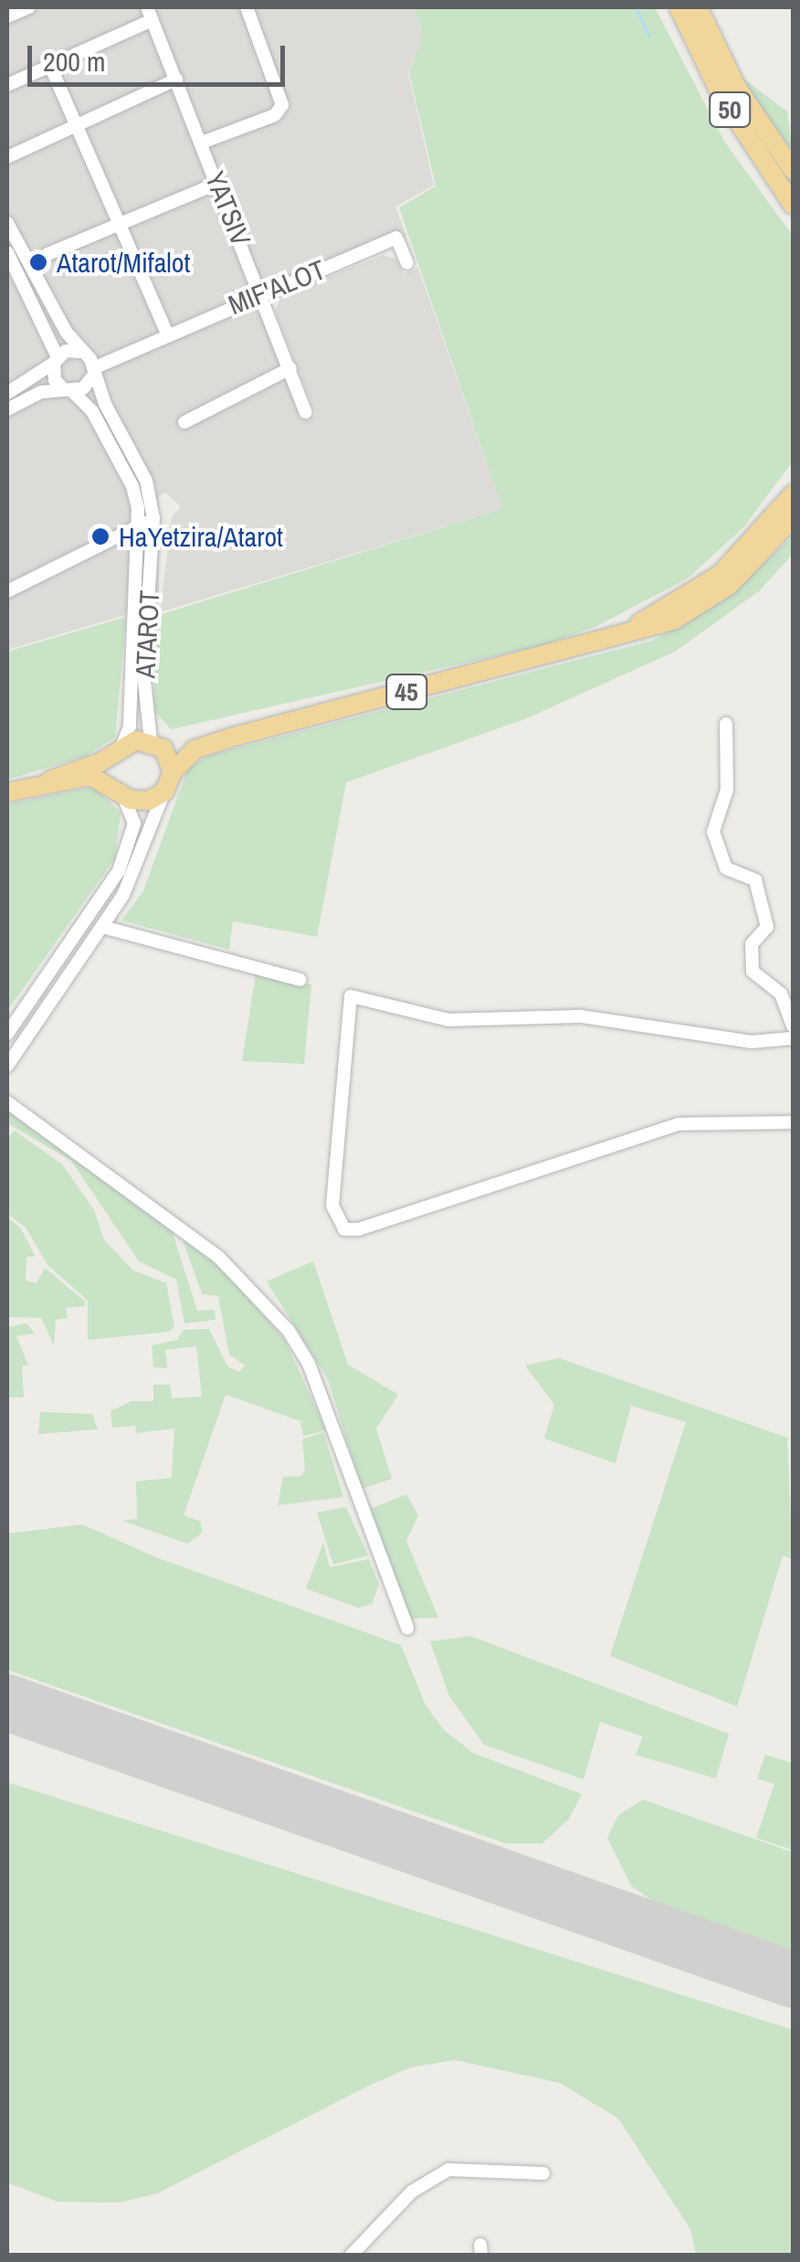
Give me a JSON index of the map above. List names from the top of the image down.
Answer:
{
  "streets": {
    "highway": ["50", "45"],
    "street": ["YATSIV", "MIF'ALOT", "ATAROT"]
  },
  "crossings": [
    ["YATSIV", "MIF'ALOT"],
    ["MIF'ALOT", "ATAROT"],
    ["ATAROT", "45"]
  ],
  "places": ["Atarot/Mifalot", "HaYetzira/Atarot"],
  "scale_bar": "200 m"
}
